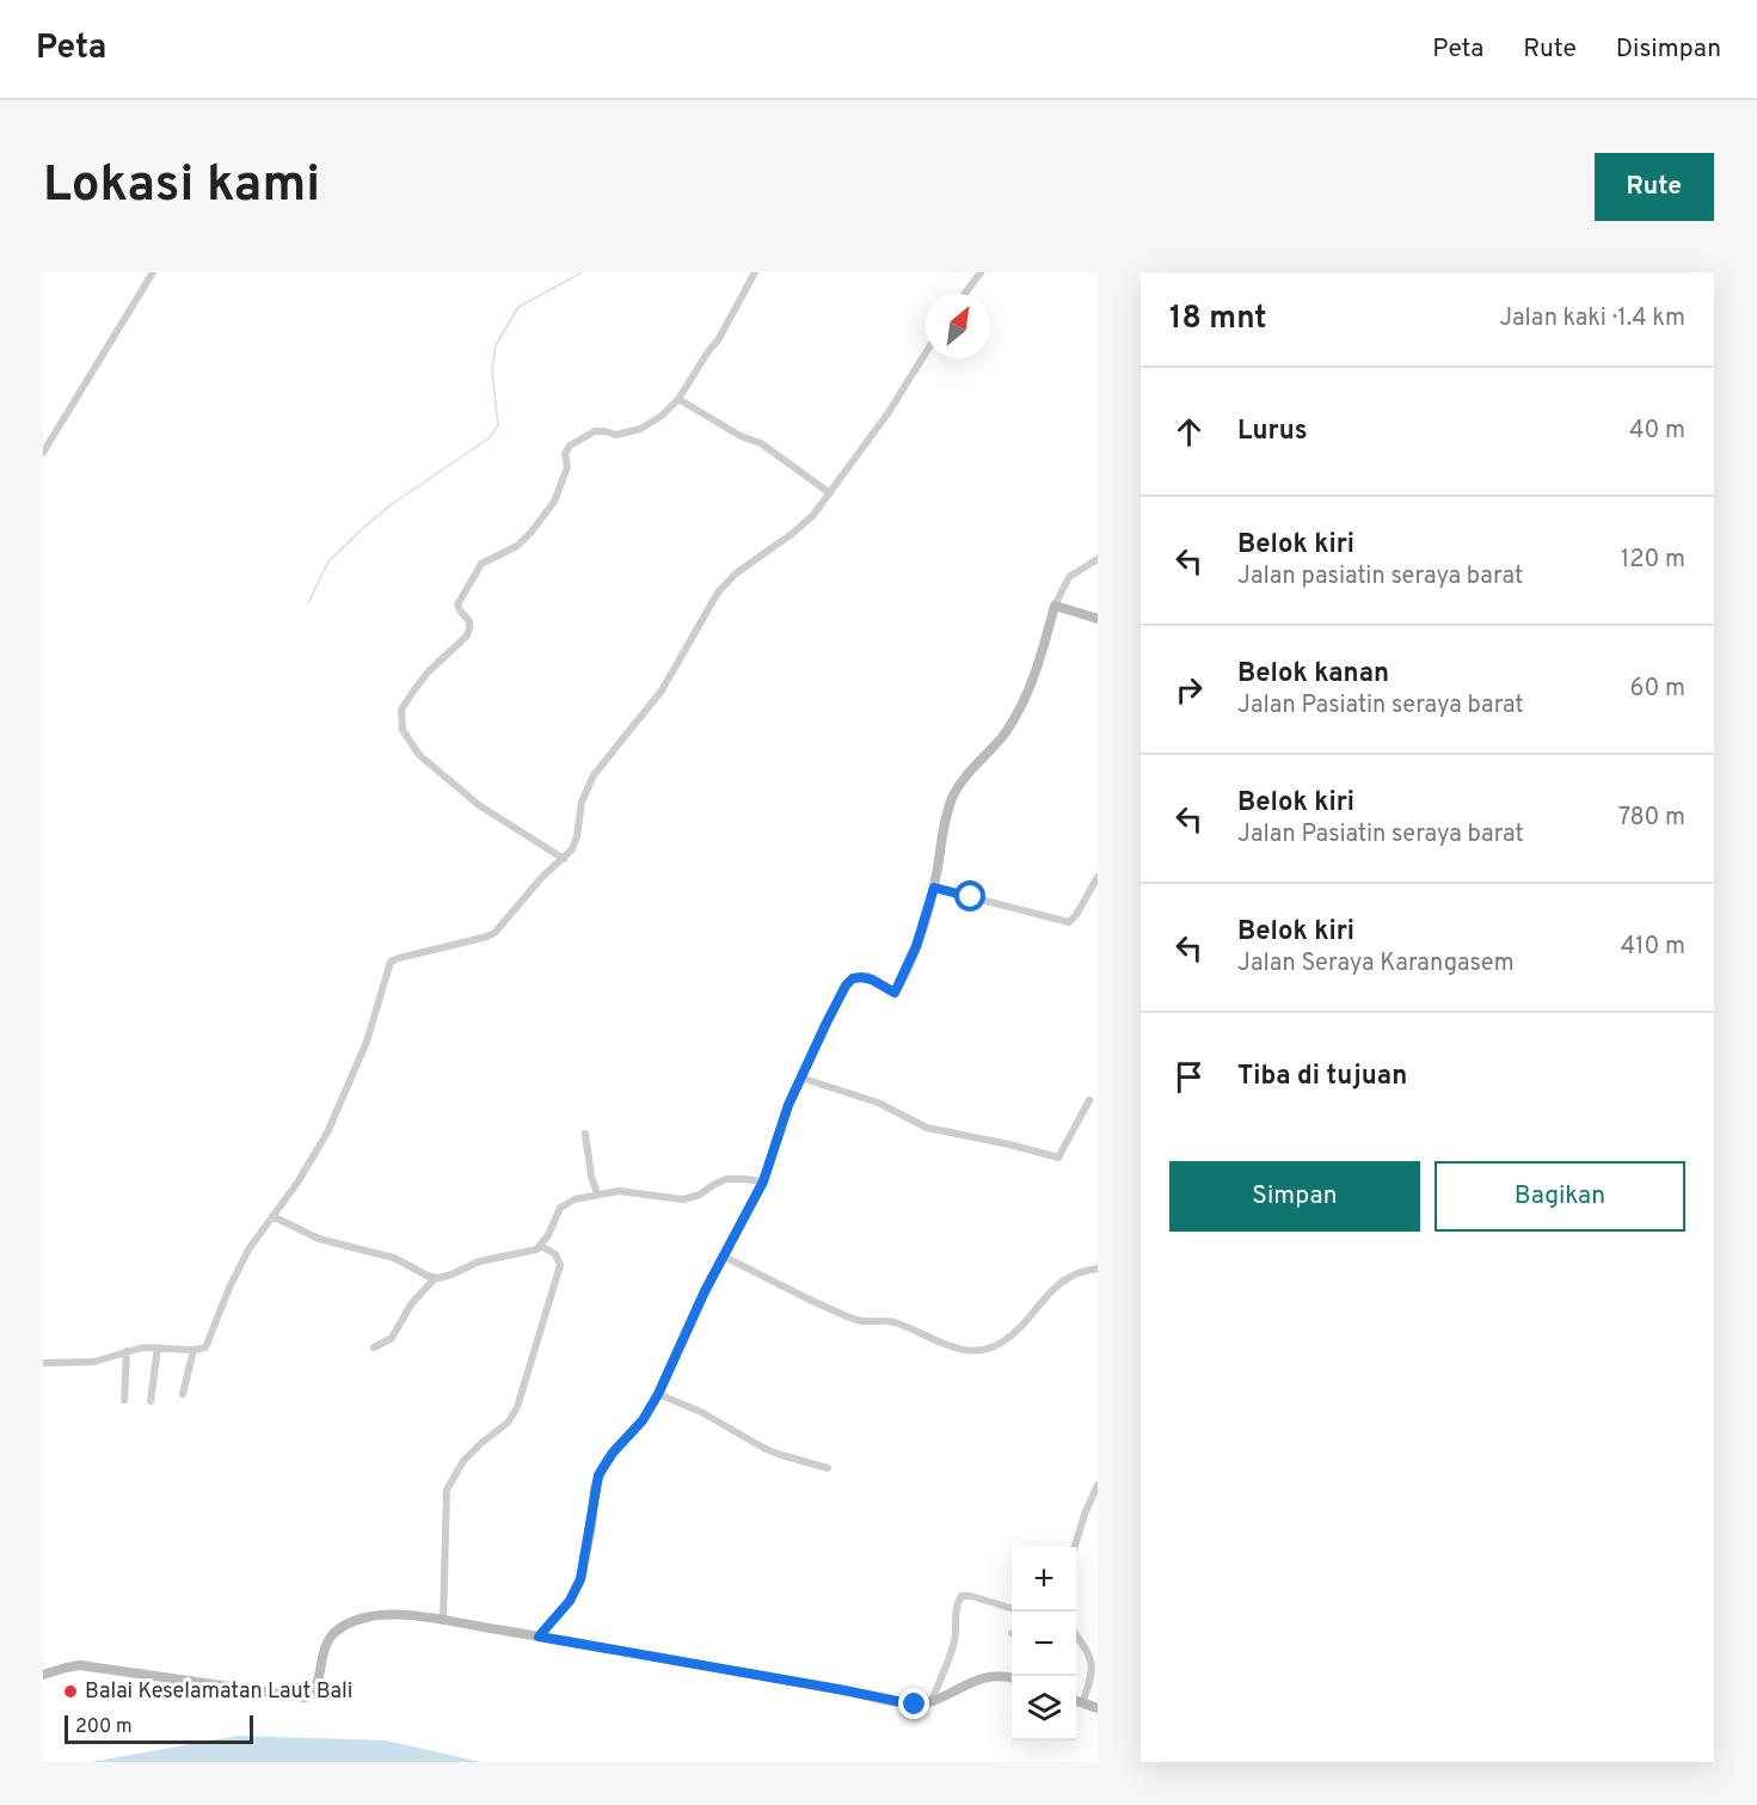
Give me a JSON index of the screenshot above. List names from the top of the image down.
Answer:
{
  "places": ["Balai Keselamatan Laut Bali"],
  "scale_bar": "200 m",
  "north": "top right",
  "page": {
    "header": "Peta",
    "nav": ["Peta", "Rute", "Disimpan"],
    "buttons": [
      "Rute",
      ["Simpan", "Bagikan"]
    ],
    "title": "Lokasi kami",
    "heading": ["18 mnt", "Jalan kaki · 1.4 km"],
    "list": [
      ["Lurus", "40 m"],
      ["Belok kiri", "Jalan pasiatin seraya barat", "120 m"],
      ["Belok kanan", "Jalan Pasiatin seraya barat", "60 m"],
      ["Belok kiri", "Jalan Pasiatin seraya barat", "780 m"],
      ["Belok kiri", "Jalan Seraya Karangasem", "410 m"],
      "Tiba di tujuan"
    ],
    "map_buttons": ["+", "−"],
    "scale": "200 m"
  }
}
